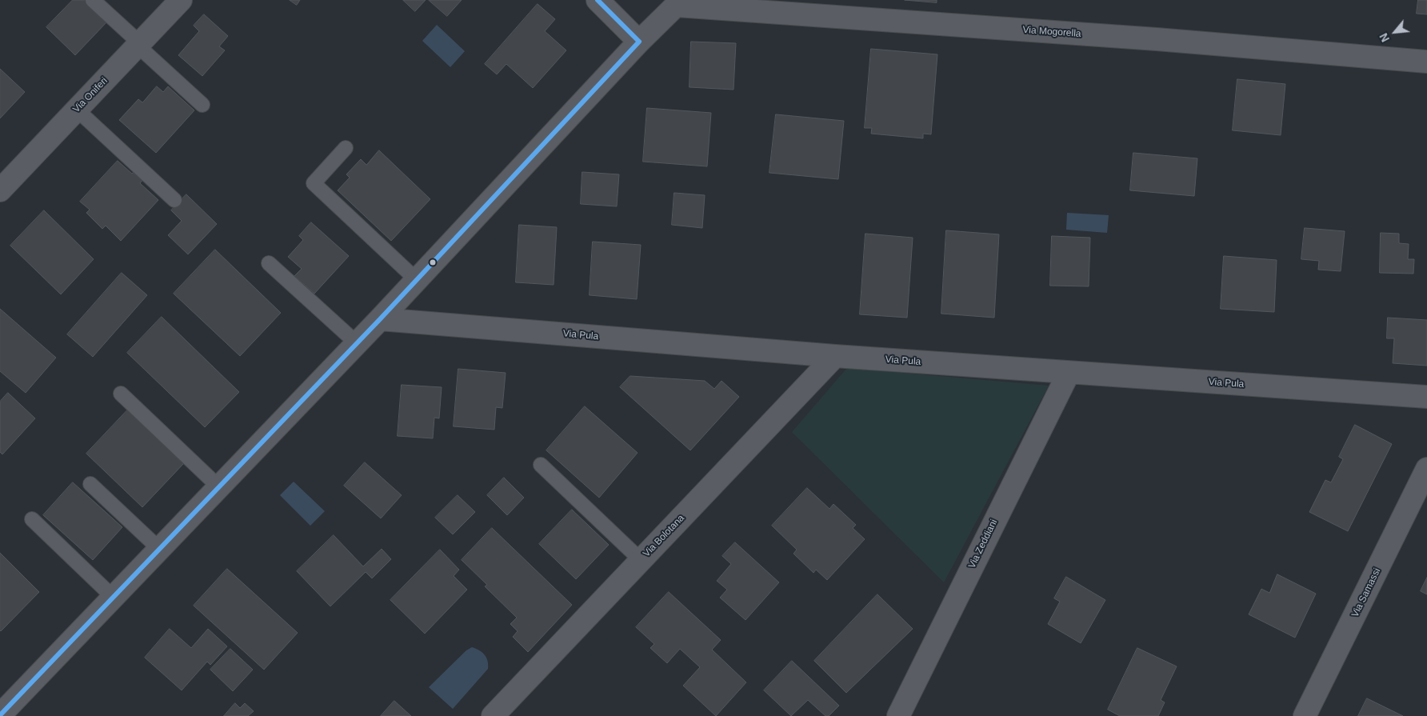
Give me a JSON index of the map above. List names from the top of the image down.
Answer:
{
  "streets": {
    "street": [
      "Via Mogorella",
      "Via Oniferi",
      "Via Pula",
      "Via Bolotana",
      "Via Zeddiani",
      "Via Samassi"
    ]
  },
  "crossings": [
    ["Via Pula", "Via Bolotana"],
    ["Via Pula", "Via Zeddiani"]
  ],
  "north": "bottom left"
}
